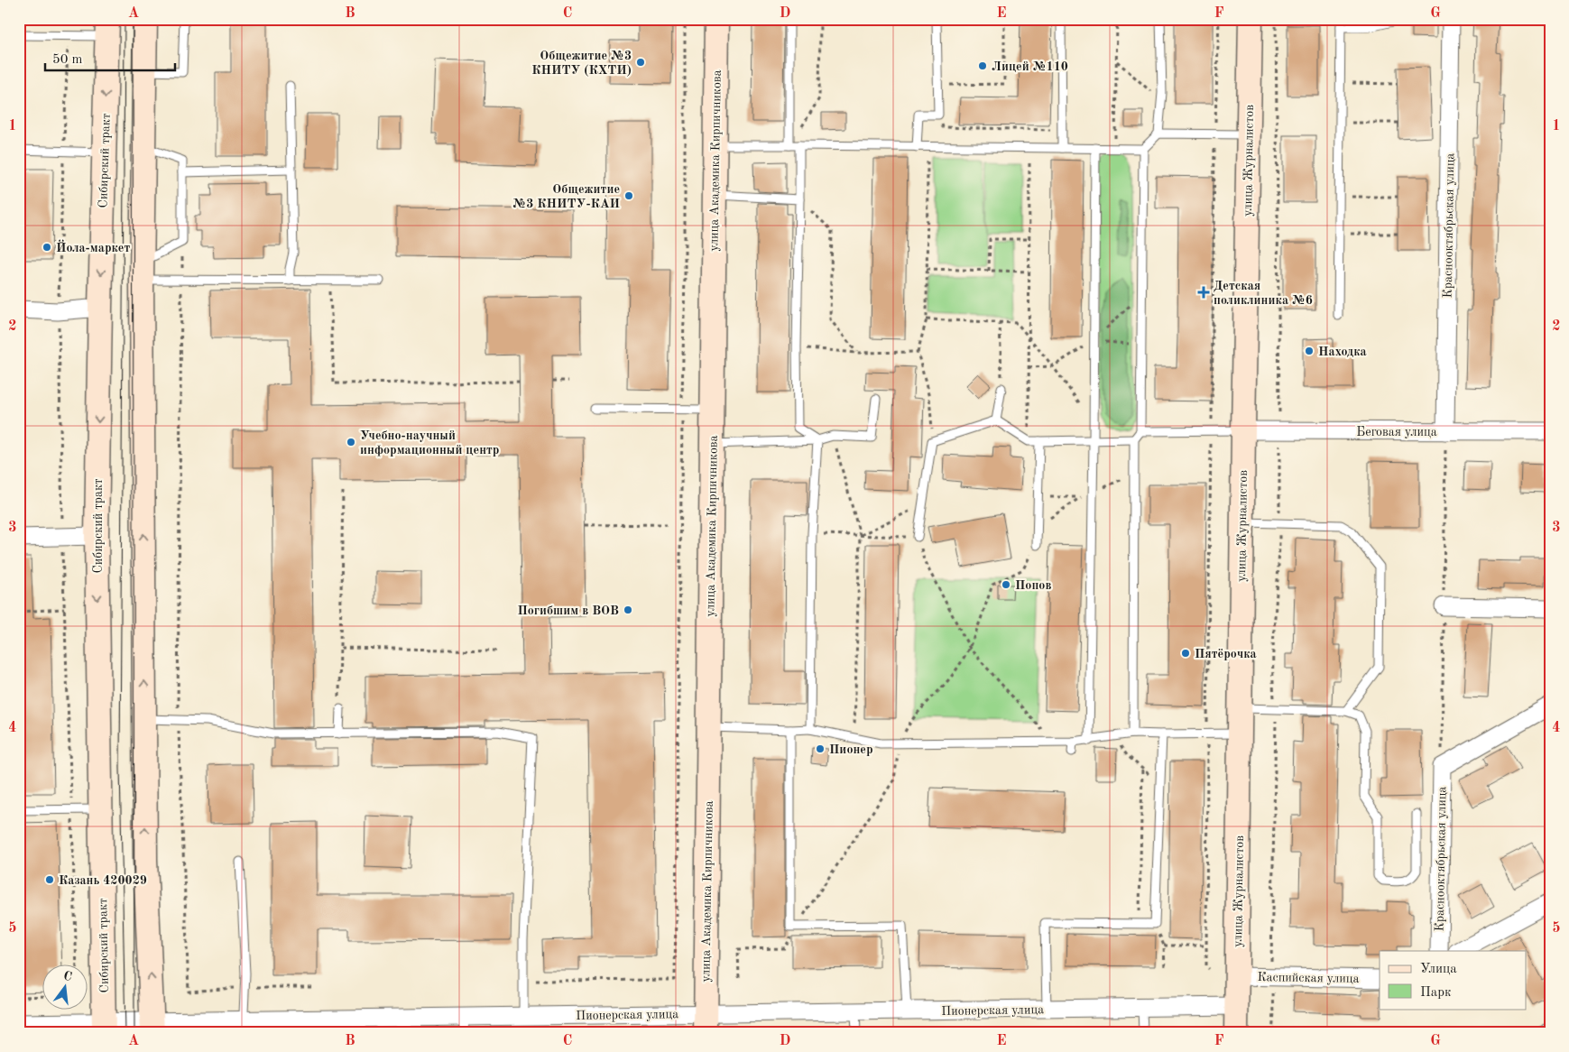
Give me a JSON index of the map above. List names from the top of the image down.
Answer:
{
  "streets": {
    "street": [
      "Сибирский тракт",
      "улица Академика Кирпичникова",
      "улица Журналистов",
      "Краснооктябрьская улица",
      "Беговая улица",
      "Каспийская улица",
      "Пионерская улица"
    ]
  },
  "crossings": [
    ["Сибирский тракт", "Пионерская улица"],
    ["улица Академика Кирпичникова", "Пионерская улица"],
    ["улица Журналистов", "Беговая улица"],
    ["улица Журналистов", "Каспийская улица"],
    ["улица Журналистов", "Пионерская улица"],
    ["Краснооктябрьская улица", "Беговая улица"]
  ],
  "places": {
    "other": [
      "Общежитие №3 КНИТУ (КХТИ)",
      "Лицей №110",
      "Общежитие №3 КНИТУ-КАИ",
      "Йола-маркет",
      "Находка",
      "Учебно-научный информационный центр",
      "Попов",
      "Погибшим в ВОВ",
      "Пятёрочка",
      "Пионер",
      "Казань 420029"
    ],
    "health": ["Детская поликлиника №6"]
  },
  "legend": ["Улица", "Парк"],
  "scale_bar": "50 m",
  "north": "top",
  "grid": {
    "columns": [
      "A",
      "B",
      "C",
      "D",
      "E",
      "F",
      "G"
    ],
    "rows": [
      "1",
      "2",
      "3",
      "4",
      "5"
    ]
  }
}
